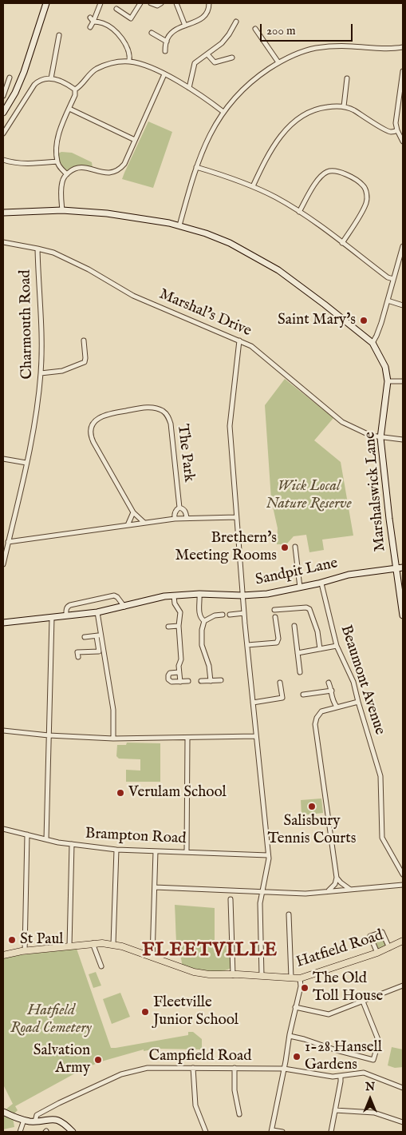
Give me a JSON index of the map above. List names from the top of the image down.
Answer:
{
  "streets": {
    "main road": ["Hatfield Road"],
    "street": [
      "Marshal's Drive",
      "Charmouth Road",
      "The Park",
      "Marshalswick Lane",
      "Sandpit Lane",
      "Beaumont Avenue",
      "Brampton Road",
      "Campfield Road"
    ]
  },
  "crossings": [
    ["Marshal's Drive", "Charmouth Road"],
    ["Marshal's Drive", "Marshalswick Lane"],
    ["Marshalswick Lane", "Sandpit Lane"],
    ["Sandpit Lane", "Beaumont Avenue"]
  ],
  "districts": ["FLEETVILLE"],
  "parks": ["Wick Local Nature Reserve", "Hatfield Road Cemetery"],
  "places": [
    "Saint Mary's",
    "Brethern's Meeting Rooms",
    "Verulam School",
    "Salisbury Tennis Courts",
    "St Paul",
    "The Old Toll House",
    "Fleetville Junior School",
    "1-28 Hansell Gardens",
    "Salvation Army"
  ],
  "scale_bar": "200 m",
  "north": "top"
}
